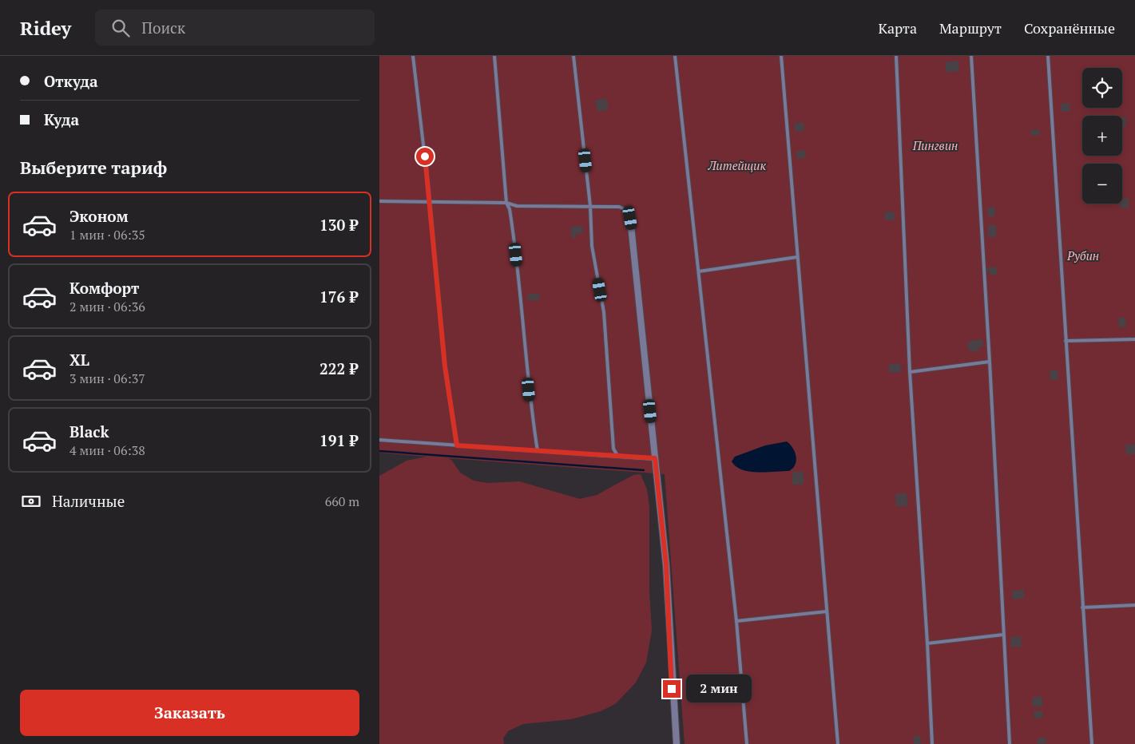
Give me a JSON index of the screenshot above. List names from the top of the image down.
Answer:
{
  "parks": ["Пингвин", "Литейщик", "Рубин"],
  "page": {
    "header": "Ridey",
    "search": "Поиск",
    "nav": ["Карта", "Маршрут", "Сохранённые"],
    "banner": ["Откуда", "Куда"],
    "map_buttons": ["+", "−"],
    "heading": "Выберите тариф",
    "list": [
      {
        "name": "Эконом",
        "note": "1 мин · 06:35",
        "value": "130 ₽"
      },
      {
        "name": "Комфорт",
        "note": "2 мин · 06:36",
        "value": "176 ₽"
      },
      {
        "name": "XL",
        "note": "3 мин · 06:37",
        "value": "222 ₽"
      },
      {
        "name": "Black",
        "note": "4 мин · 06:38",
        "value": "191 ₽"
      }
    ],
    "pay": ["Наличные", "660 m"],
    "bubble": "2 мин",
    "buttons": "Заказать"
  }
}
